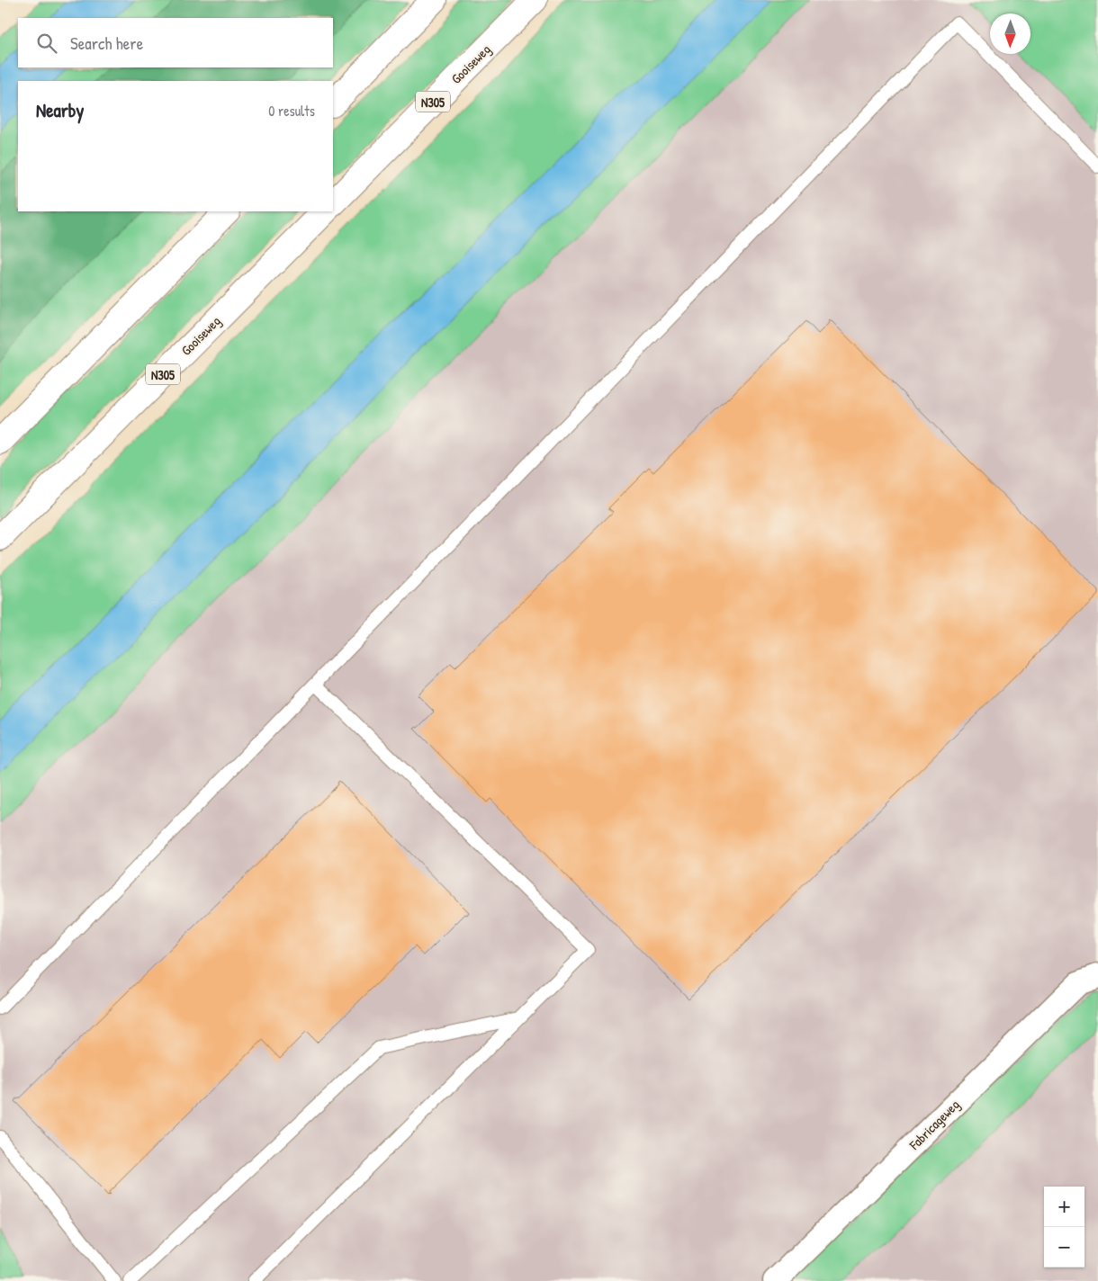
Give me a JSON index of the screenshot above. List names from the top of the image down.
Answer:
{
  "streets": {
    "highway": ["Gooiseweg", "N305"],
    "street": ["Fabricageweg"]
  },
  "north": "bottom",
  "page": {
    "search": "Search here",
    "heading": ["Nearby", "0 results"],
    "map_buttons": ["+", "−"]
  }
}
